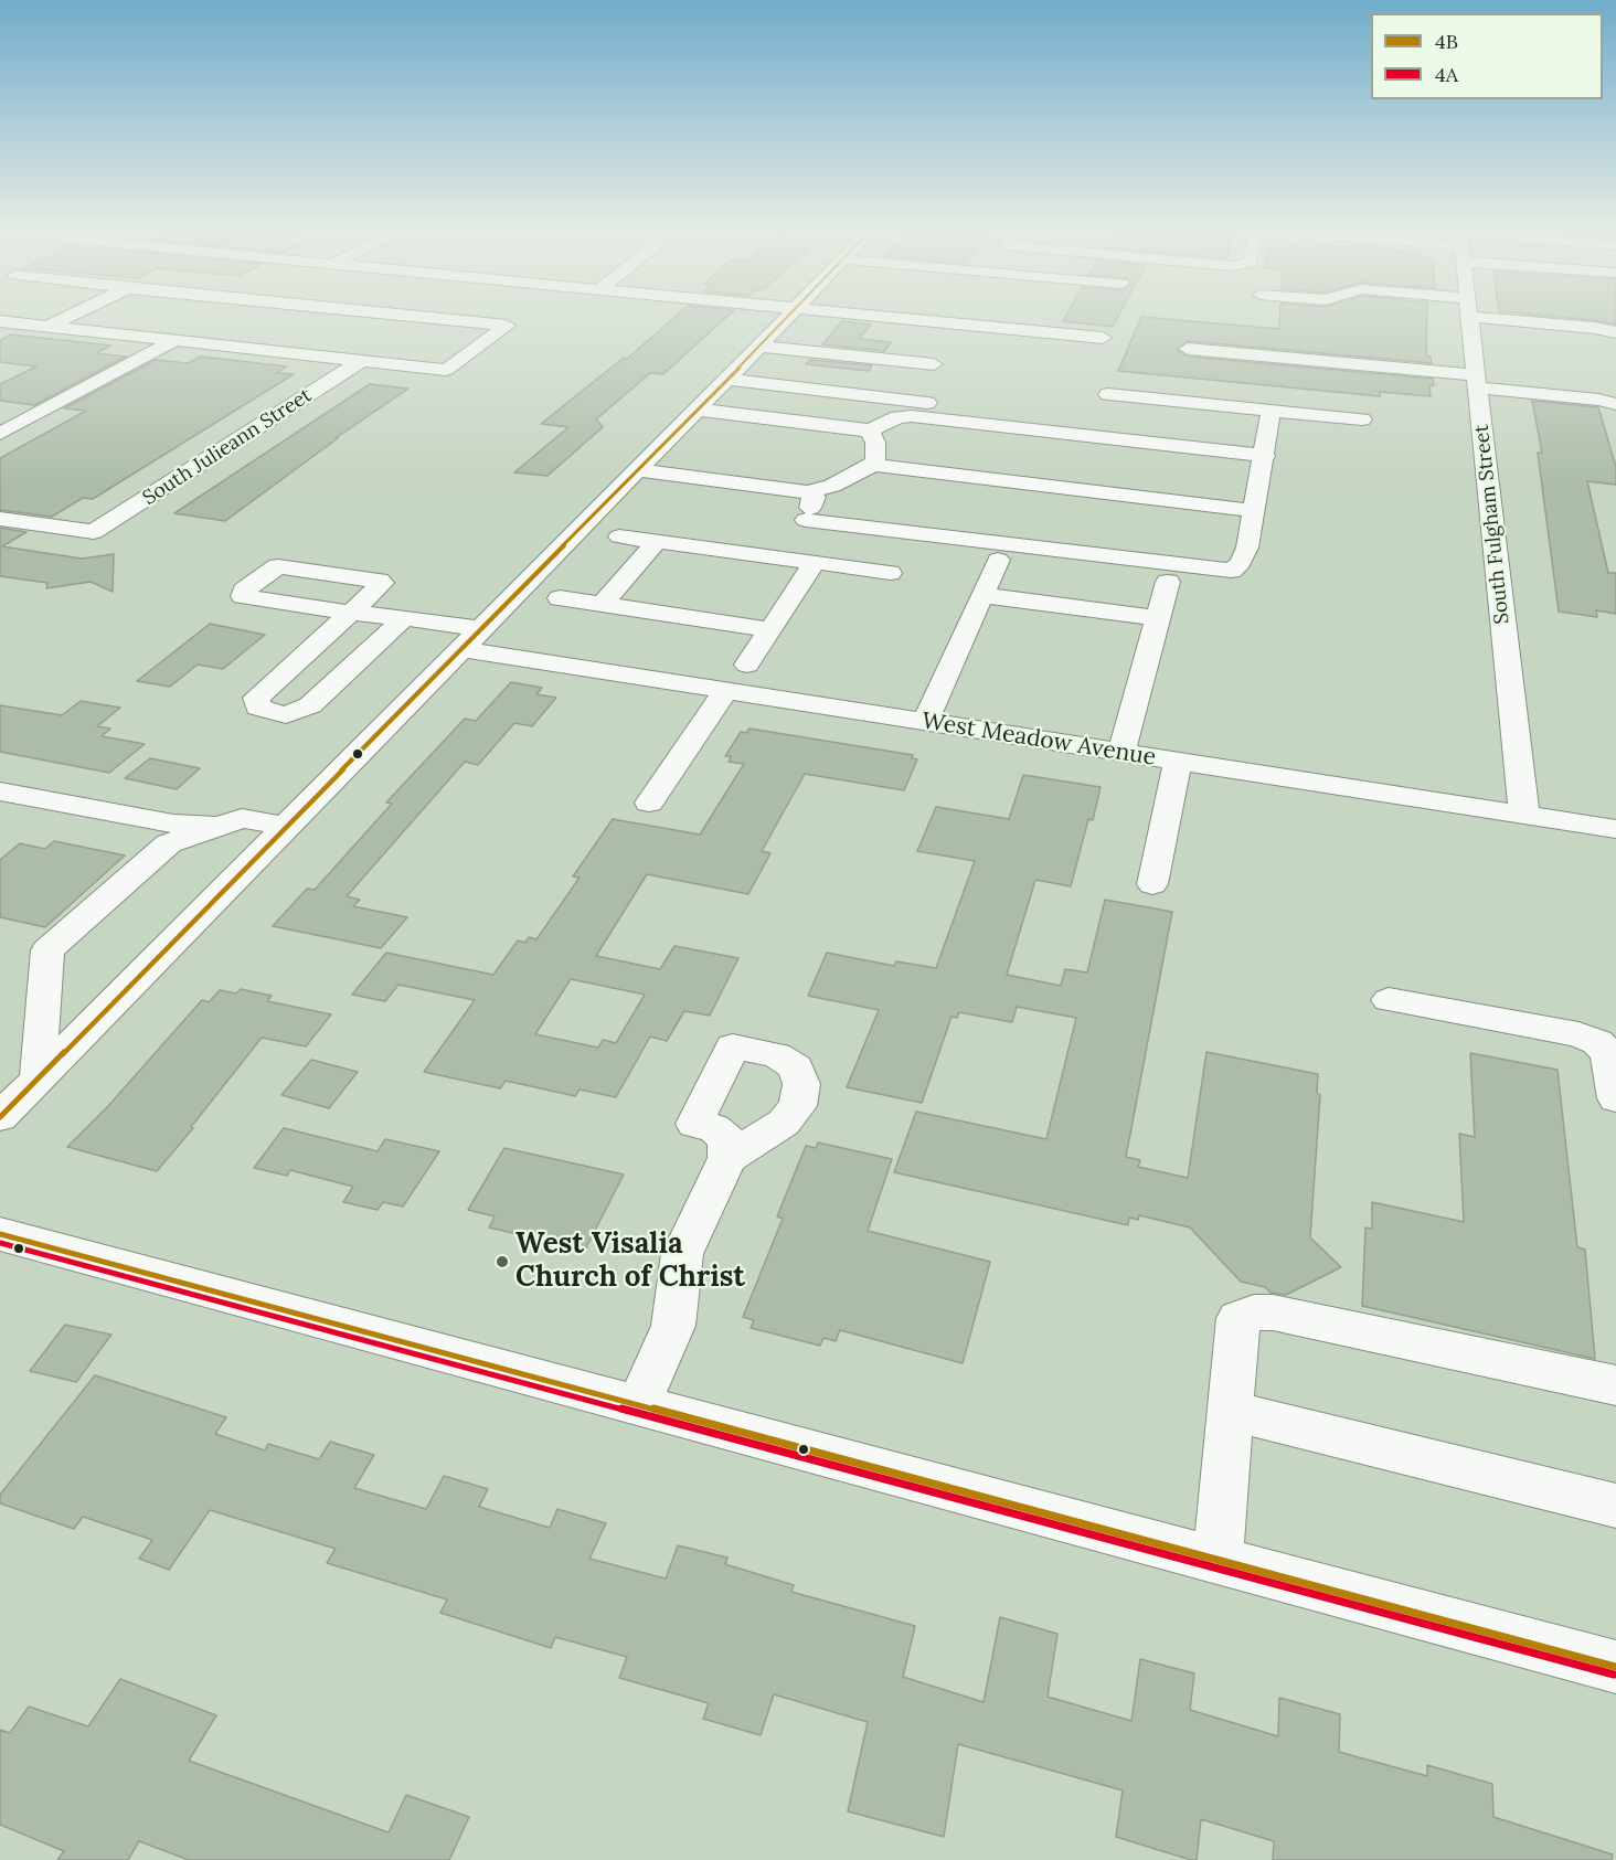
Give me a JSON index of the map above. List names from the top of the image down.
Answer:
{
  "streets": {
    "street": ["South Julieann Street", "South Fulgham Street", "West Meadow Avenue"]
  },
  "crossings": [
    ["South Fulgham Street", "West Meadow Avenue"]
  ],
  "places": ["West Visalia Church of Christ"],
  "lines": ["transit line 4B", "transit line 4A"],
  "legend": ["4B", "4A"]
}
